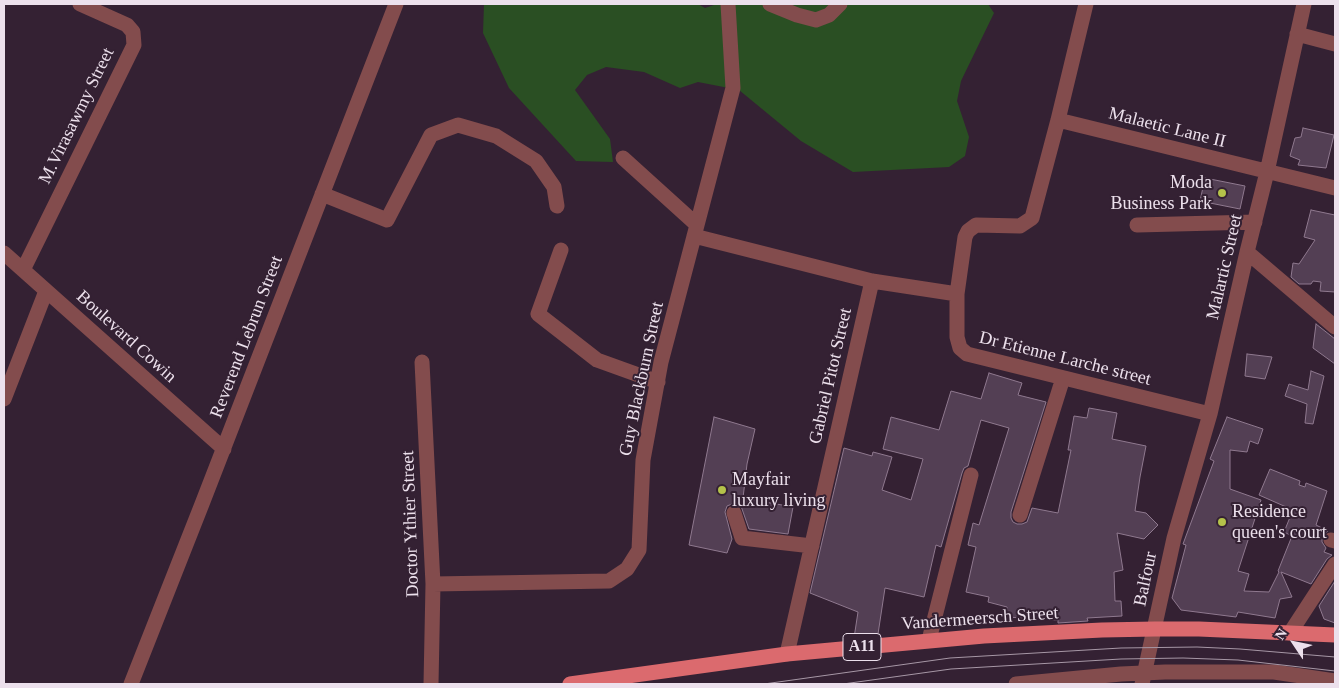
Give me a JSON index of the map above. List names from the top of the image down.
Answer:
{
  "streets": {
    "main road": ["Vandermeersch Street", "A11"],
    "street": [
      "M.Virasawmy Street",
      "Malaetic Lane II",
      "Malartic Street",
      "Boulevard Cowin",
      "Reverend Lebrun Street",
      "Dr Etienne Larche street",
      "Gabriel Pitot Street",
      "Guy Blackburn Street",
      "Doctor Ythier Street",
      "Balfour"
    ]
  },
  "crossings": [
    ["M.Virasawmy Street", "Boulevard Cowin"],
    ["Malaetic Lane II", "Malartic Street"],
    ["Malaetic Lane II", "Dr Etienne Larche street"],
    ["Malartic Street", "Dr Etienne Larche street"],
    ["Malartic Street", "Balfour"],
    ["Boulevard Cowin", "Reverend Lebrun Street"],
    ["Gabriel Pitot Street", "Vandermeersch Street"],
    ["Guy Blackburn Street", "Doctor Ythier Street"],
    ["Balfour", "Vandermeersch Street"]
  ],
  "places": ["Moda Business Park", "Mayfair luxury living", "Residence queen's court"],
  "north": "top left"
}
